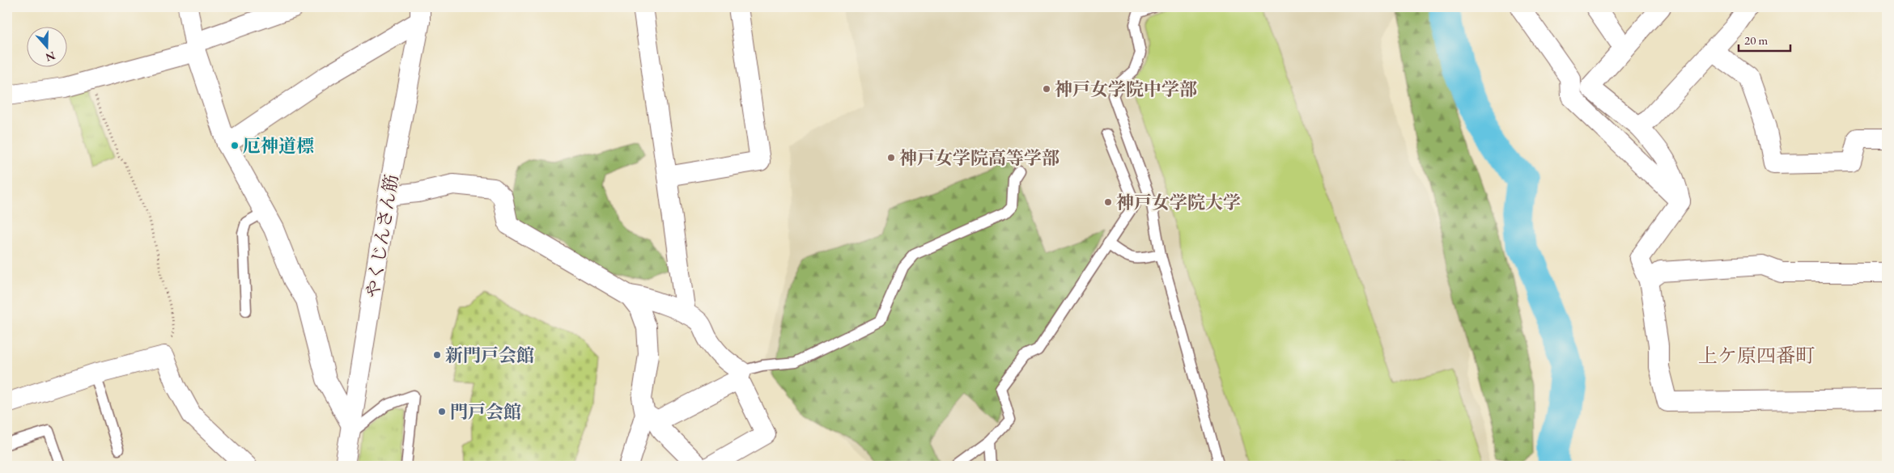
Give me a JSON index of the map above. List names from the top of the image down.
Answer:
{
  "streets": {
    "street": ["やくじんさん筋"]
  },
  "districts": ["上ケ原四番町"],
  "places": [
    "神戸女学院中学部",
    "厄神道標",
    "神戸女学院高等学部",
    "神戸女学院大学",
    "新門戸会館",
    "門戸会館"
  ],
  "scale_bar": "20 m",
  "north": "bottom"
}
